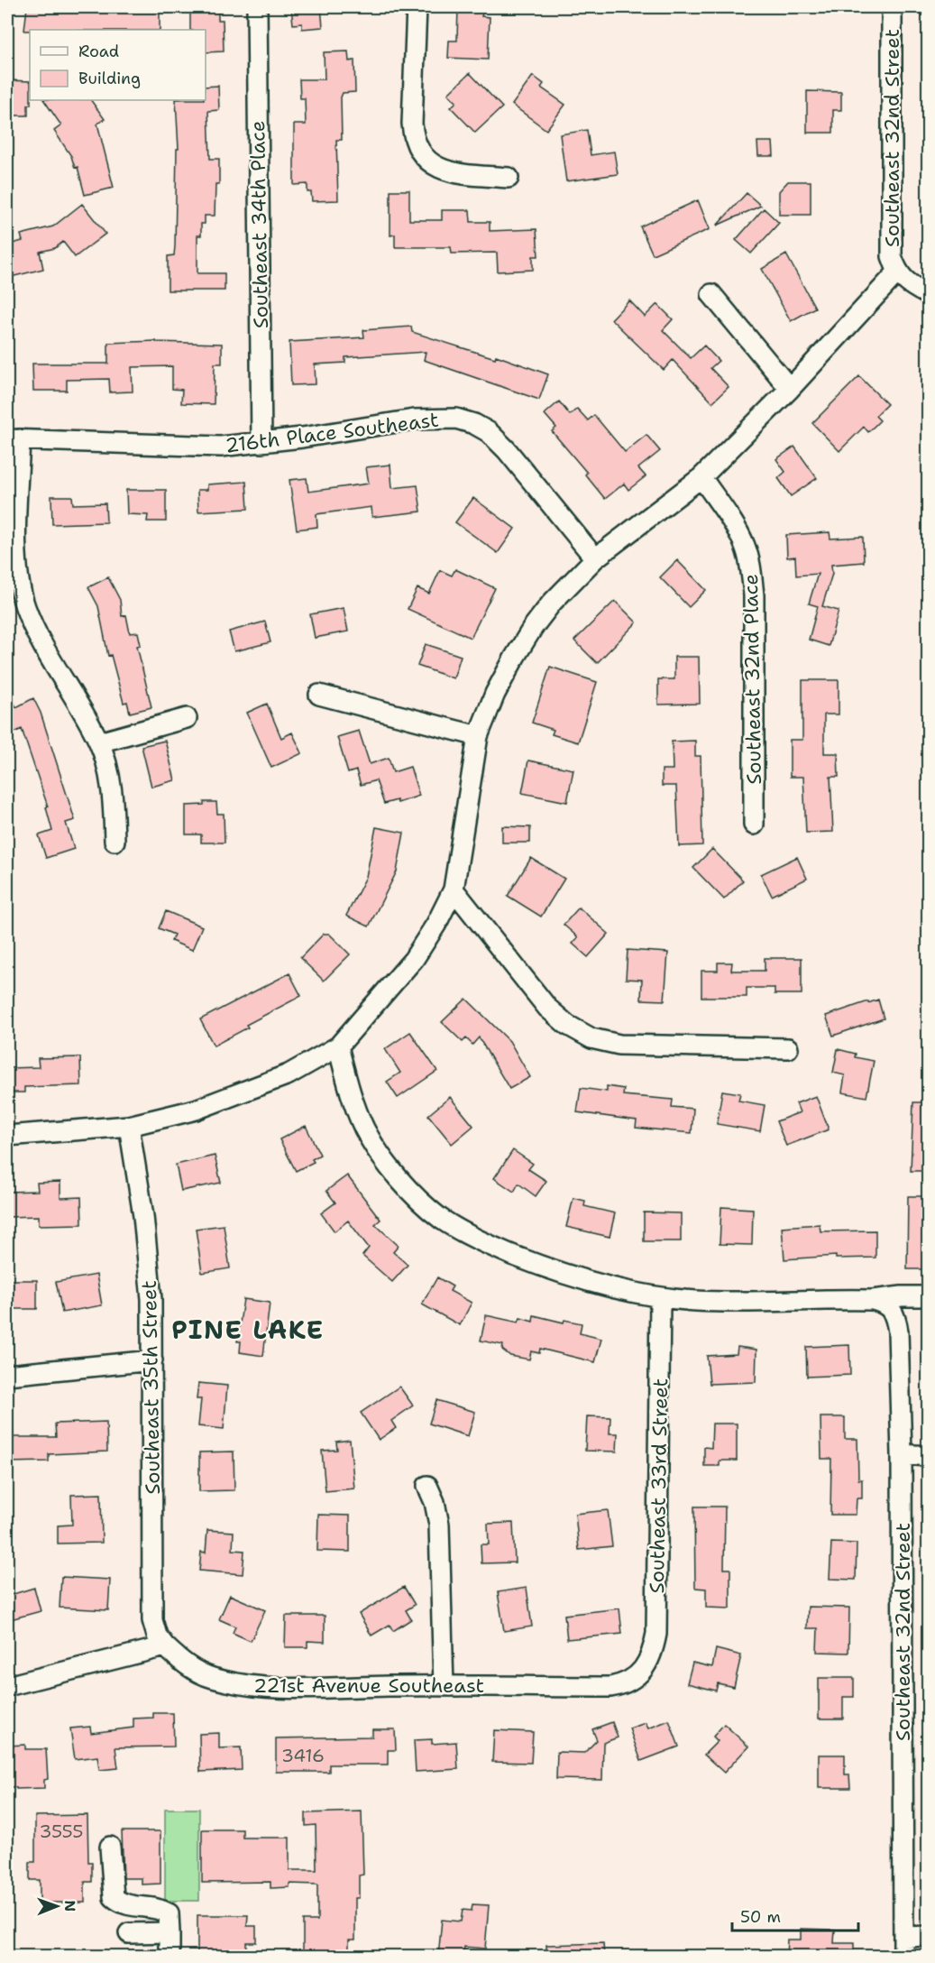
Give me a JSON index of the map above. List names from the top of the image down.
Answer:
{
  "streets": {
    "street": [
      "Southeast 32nd Street",
      "Southeast 34th Place",
      "216th Place Southeast",
      "Southeast 32nd Place",
      "Southeast 35th Street",
      "Southeast 33rd Street",
      "221st Avenue Southeast"
    ]
  },
  "crossings": [
    ["Southeast 34th Place", "216th Place Southeast"],
    ["Southeast 35th Street", "221st Avenue Southeast"],
    ["Southeast 33rd Street", "221st Avenue Southeast"]
  ],
  "districts": ["PINE LAKE"],
  "house_numbers": ["3416", "3555"],
  "legend": ["Road", "Building"],
  "scale_bar": "50 m",
  "north": "right"
}
